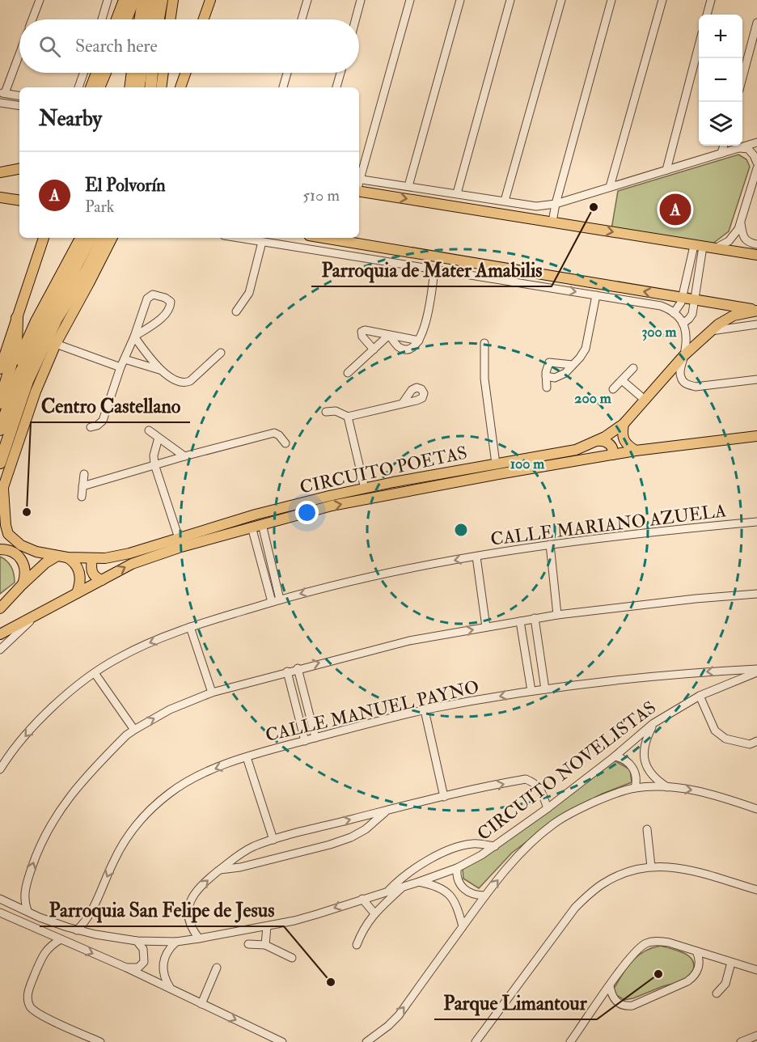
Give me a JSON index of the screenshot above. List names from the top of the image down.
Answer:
{
  "streets": {
    "main road": ["CIRCUITO POETAS"],
    "street": ["CALLE MARIANO AZUELA", "CALLE MANUEL PAYNO", "CIRCUITO NOVELISTAS"]
  },
  "crossings": [
    ["CALLE MANUEL PAYNO", "CIRCUITO NOVELISTAS"]
  ],
  "one_way": ["CALLE MARIANO AZUELA", "CALLE MANUEL PAYNO"],
  "places": [
    "Parroquia de Mater Amabilis",
    "Centro Castellano",
    "Parque Limantour",
    "Parroquia San Felipe de Jesus"
  ],
  "page": {
    "map_buttons": ["+", "−"],
    "search": "Search here",
    "heading": "Nearby",
    "list": [
      {
        "mark": "A",
        "name": "El Polvorín",
        "note": "Park",
        "value": "510 m"
      }
    ],
    "pins": "A"
  },
  "rings": ["300 m", "200 m", "100 m"]
}
